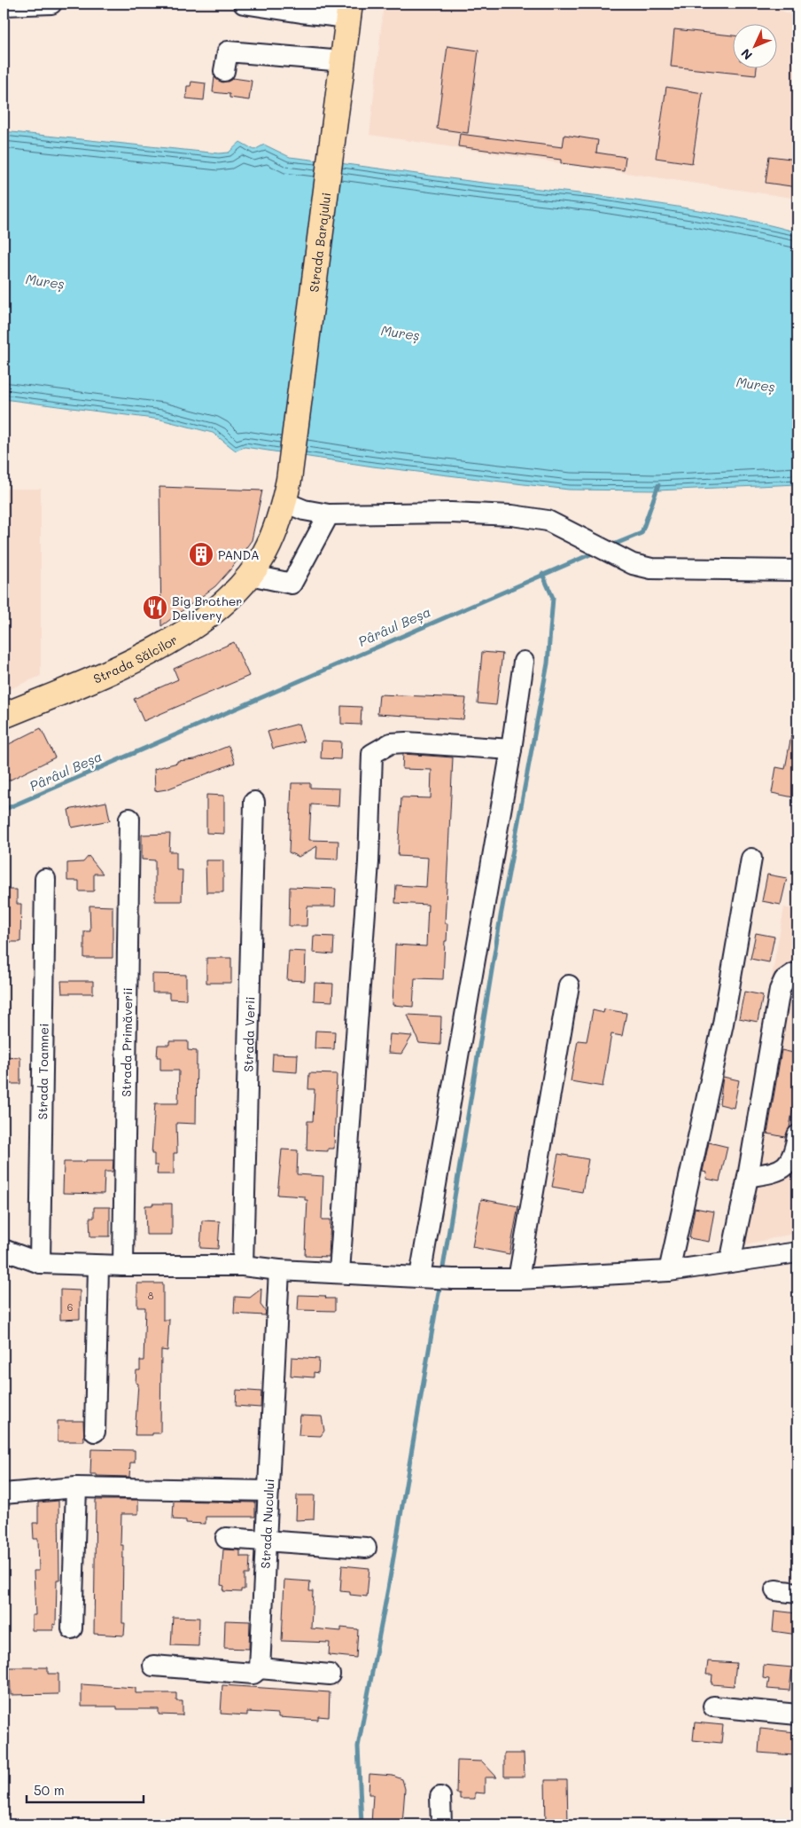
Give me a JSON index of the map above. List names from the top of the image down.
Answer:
{
  "streets": {
    "main road": ["Strada Barajului", "Strada Sălcilor"],
    "street": [
      "Strada Verii",
      "Strada Primăverii",
      "Strada Toamnei",
      "Strada Nucului"
    ]
  },
  "crossings": [
    ["Strada Barajului", "Strada Sălcilor"]
  ],
  "water": ["Mureș", "Pârâul Beșa"],
  "places": {
    "building": ["PANDA"],
    "restaurant": ["Big Brother Delivery"]
  },
  "house_numbers": ["8", "6"],
  "scale_bar": "50 m",
  "north": "bottom left"
}
